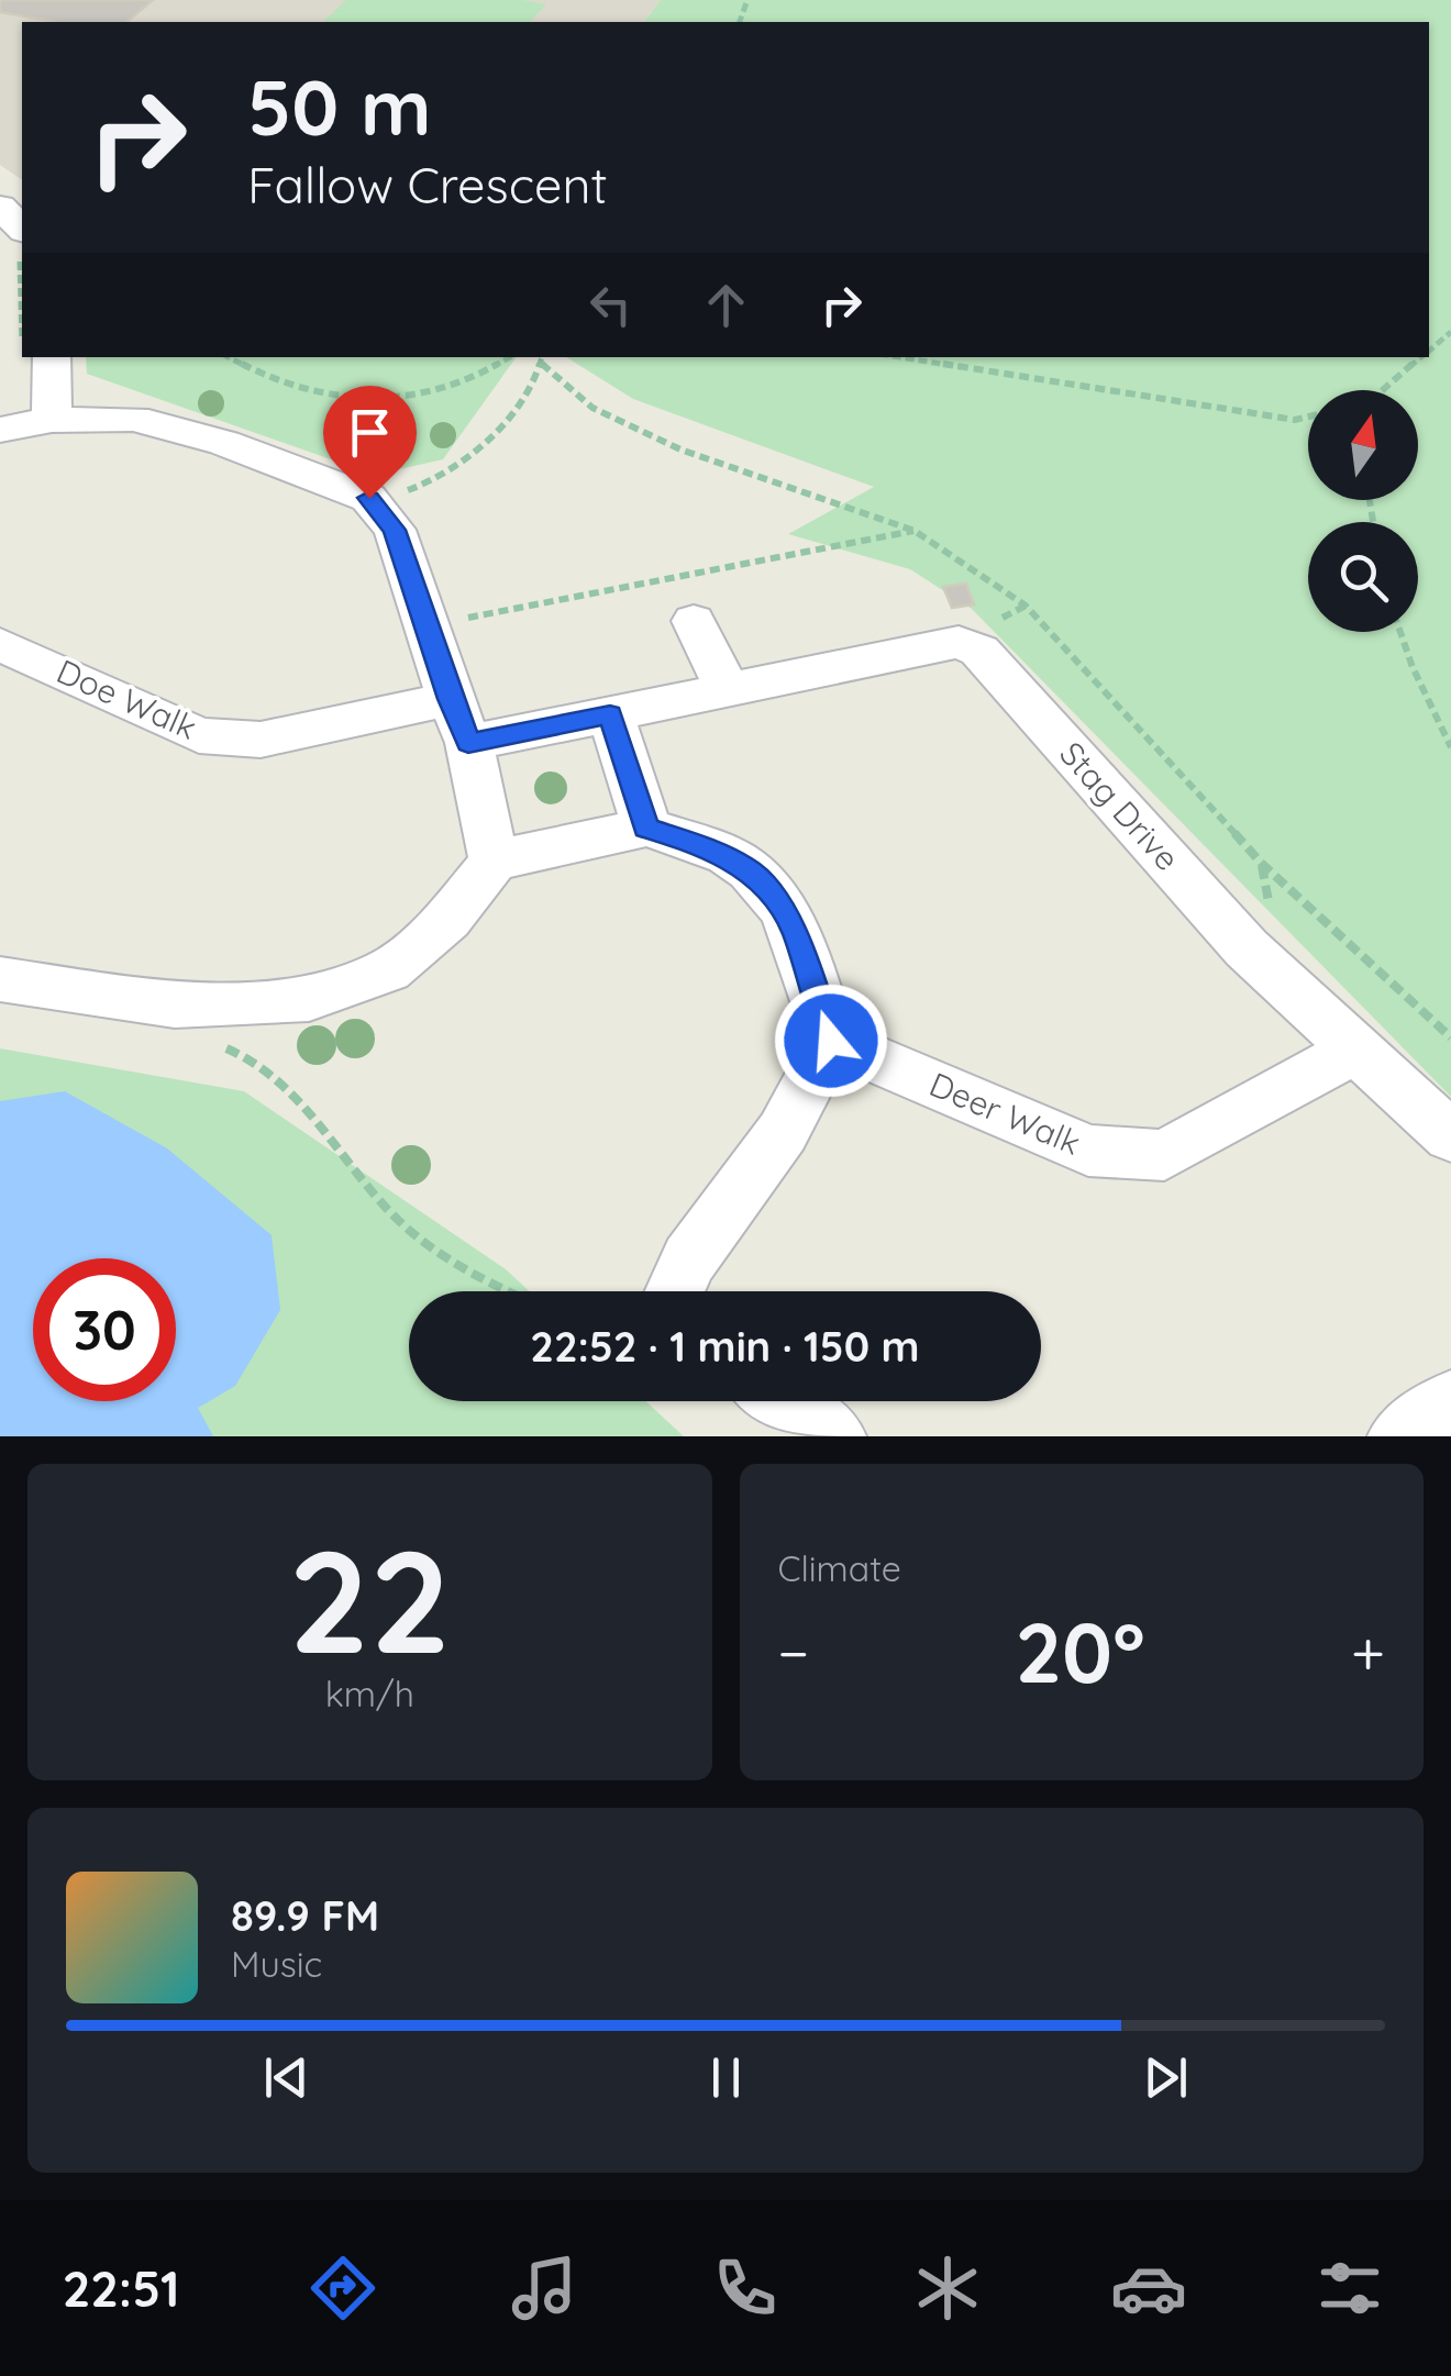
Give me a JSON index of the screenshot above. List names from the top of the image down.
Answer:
{
  "streets": {
    "street": ["Doe Walk", "Stag Drive", "Deer Walk"]
  },
  "crossings": [
    ["Doe Walk", "Stag Drive"],
    ["Stag Drive", "Deer Walk"]
  ],
  "north": "top",
  "page": {
    "turn": ["50 m", "Fallow Crescent"],
    "limit": "30",
    "trip": "22:52 · 1 min · 150 m",
    "tile": [
      ["22", "km/h"],
      "Climate"
    ],
    "heat": ["−", "20°", "+"],
    "song": ["89.9 FM", "Music"],
    "tabs": "22:51"
  }
}
